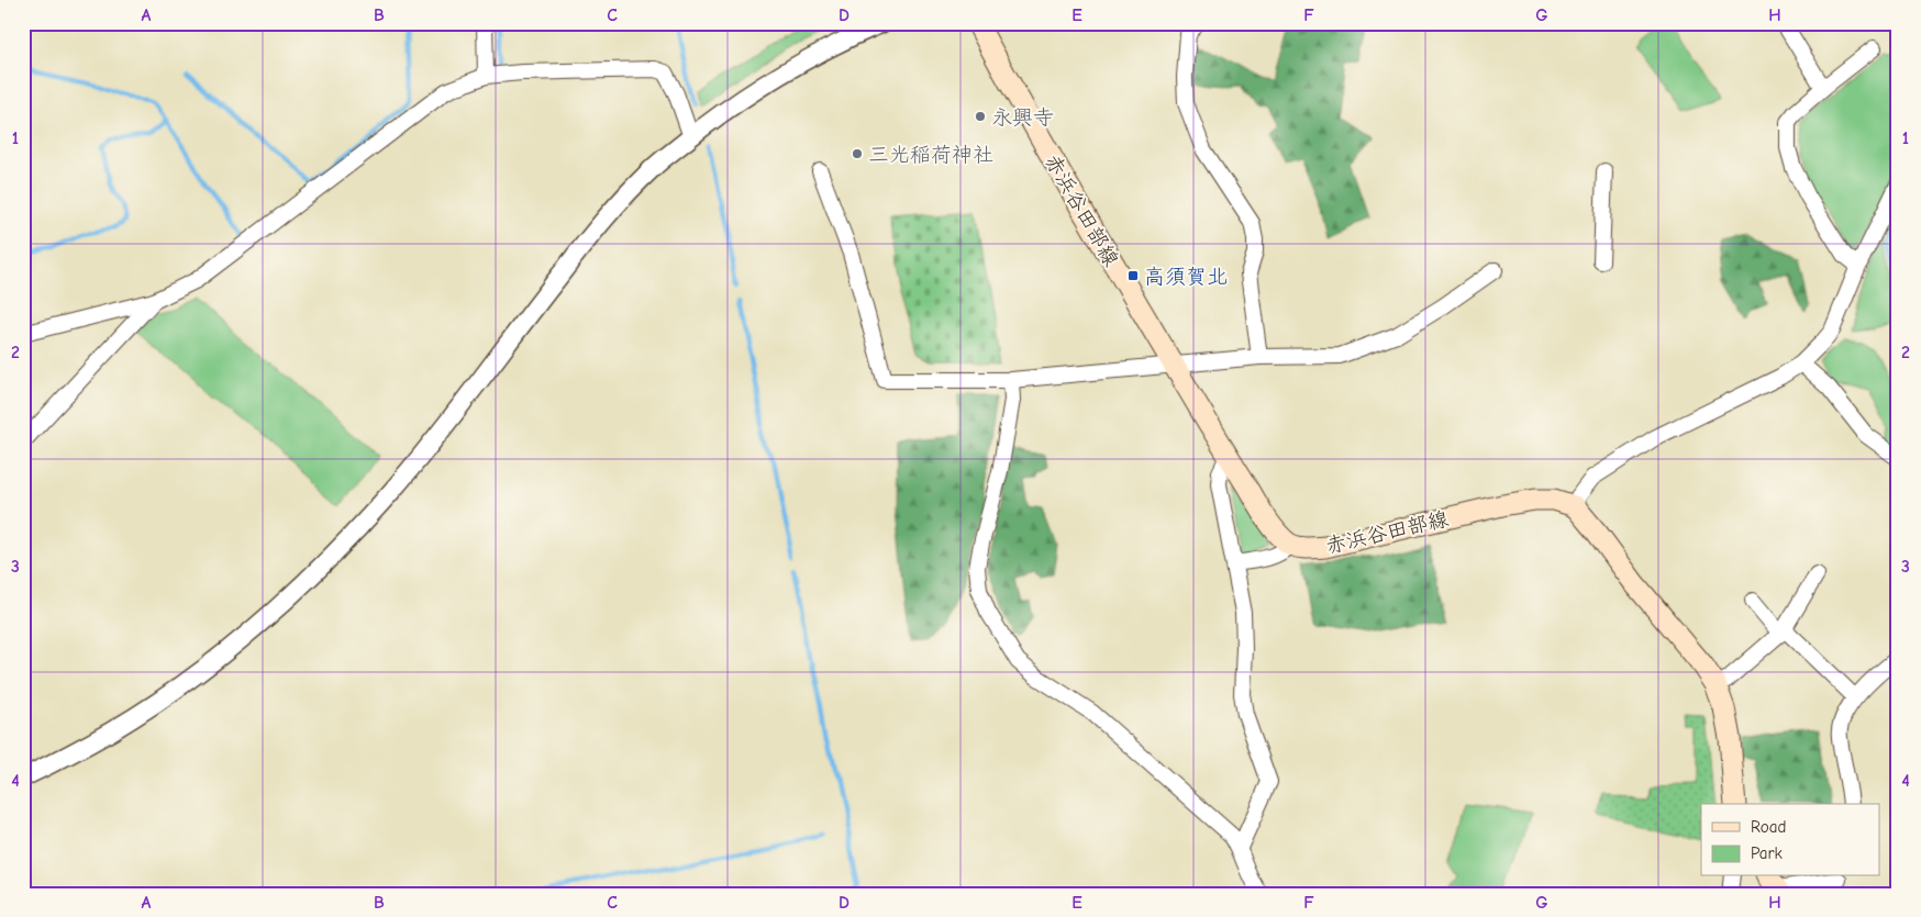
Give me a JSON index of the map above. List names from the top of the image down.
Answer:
{
  "streets": {
    "main road": ["赤浜谷田部線"]
  },
  "places": {
    "other": ["永興寺", "三光稲荷神社"],
    "transit": ["高須賀北"]
  },
  "legend": ["Road", "Park"],
  "grid": {
    "columns": [
      "A",
      "B",
      "C",
      "D",
      "E",
      "F",
      "G",
      "H"
    ],
    "rows": [
      "1",
      "2",
      "3",
      "4"
    ]
  }
}
